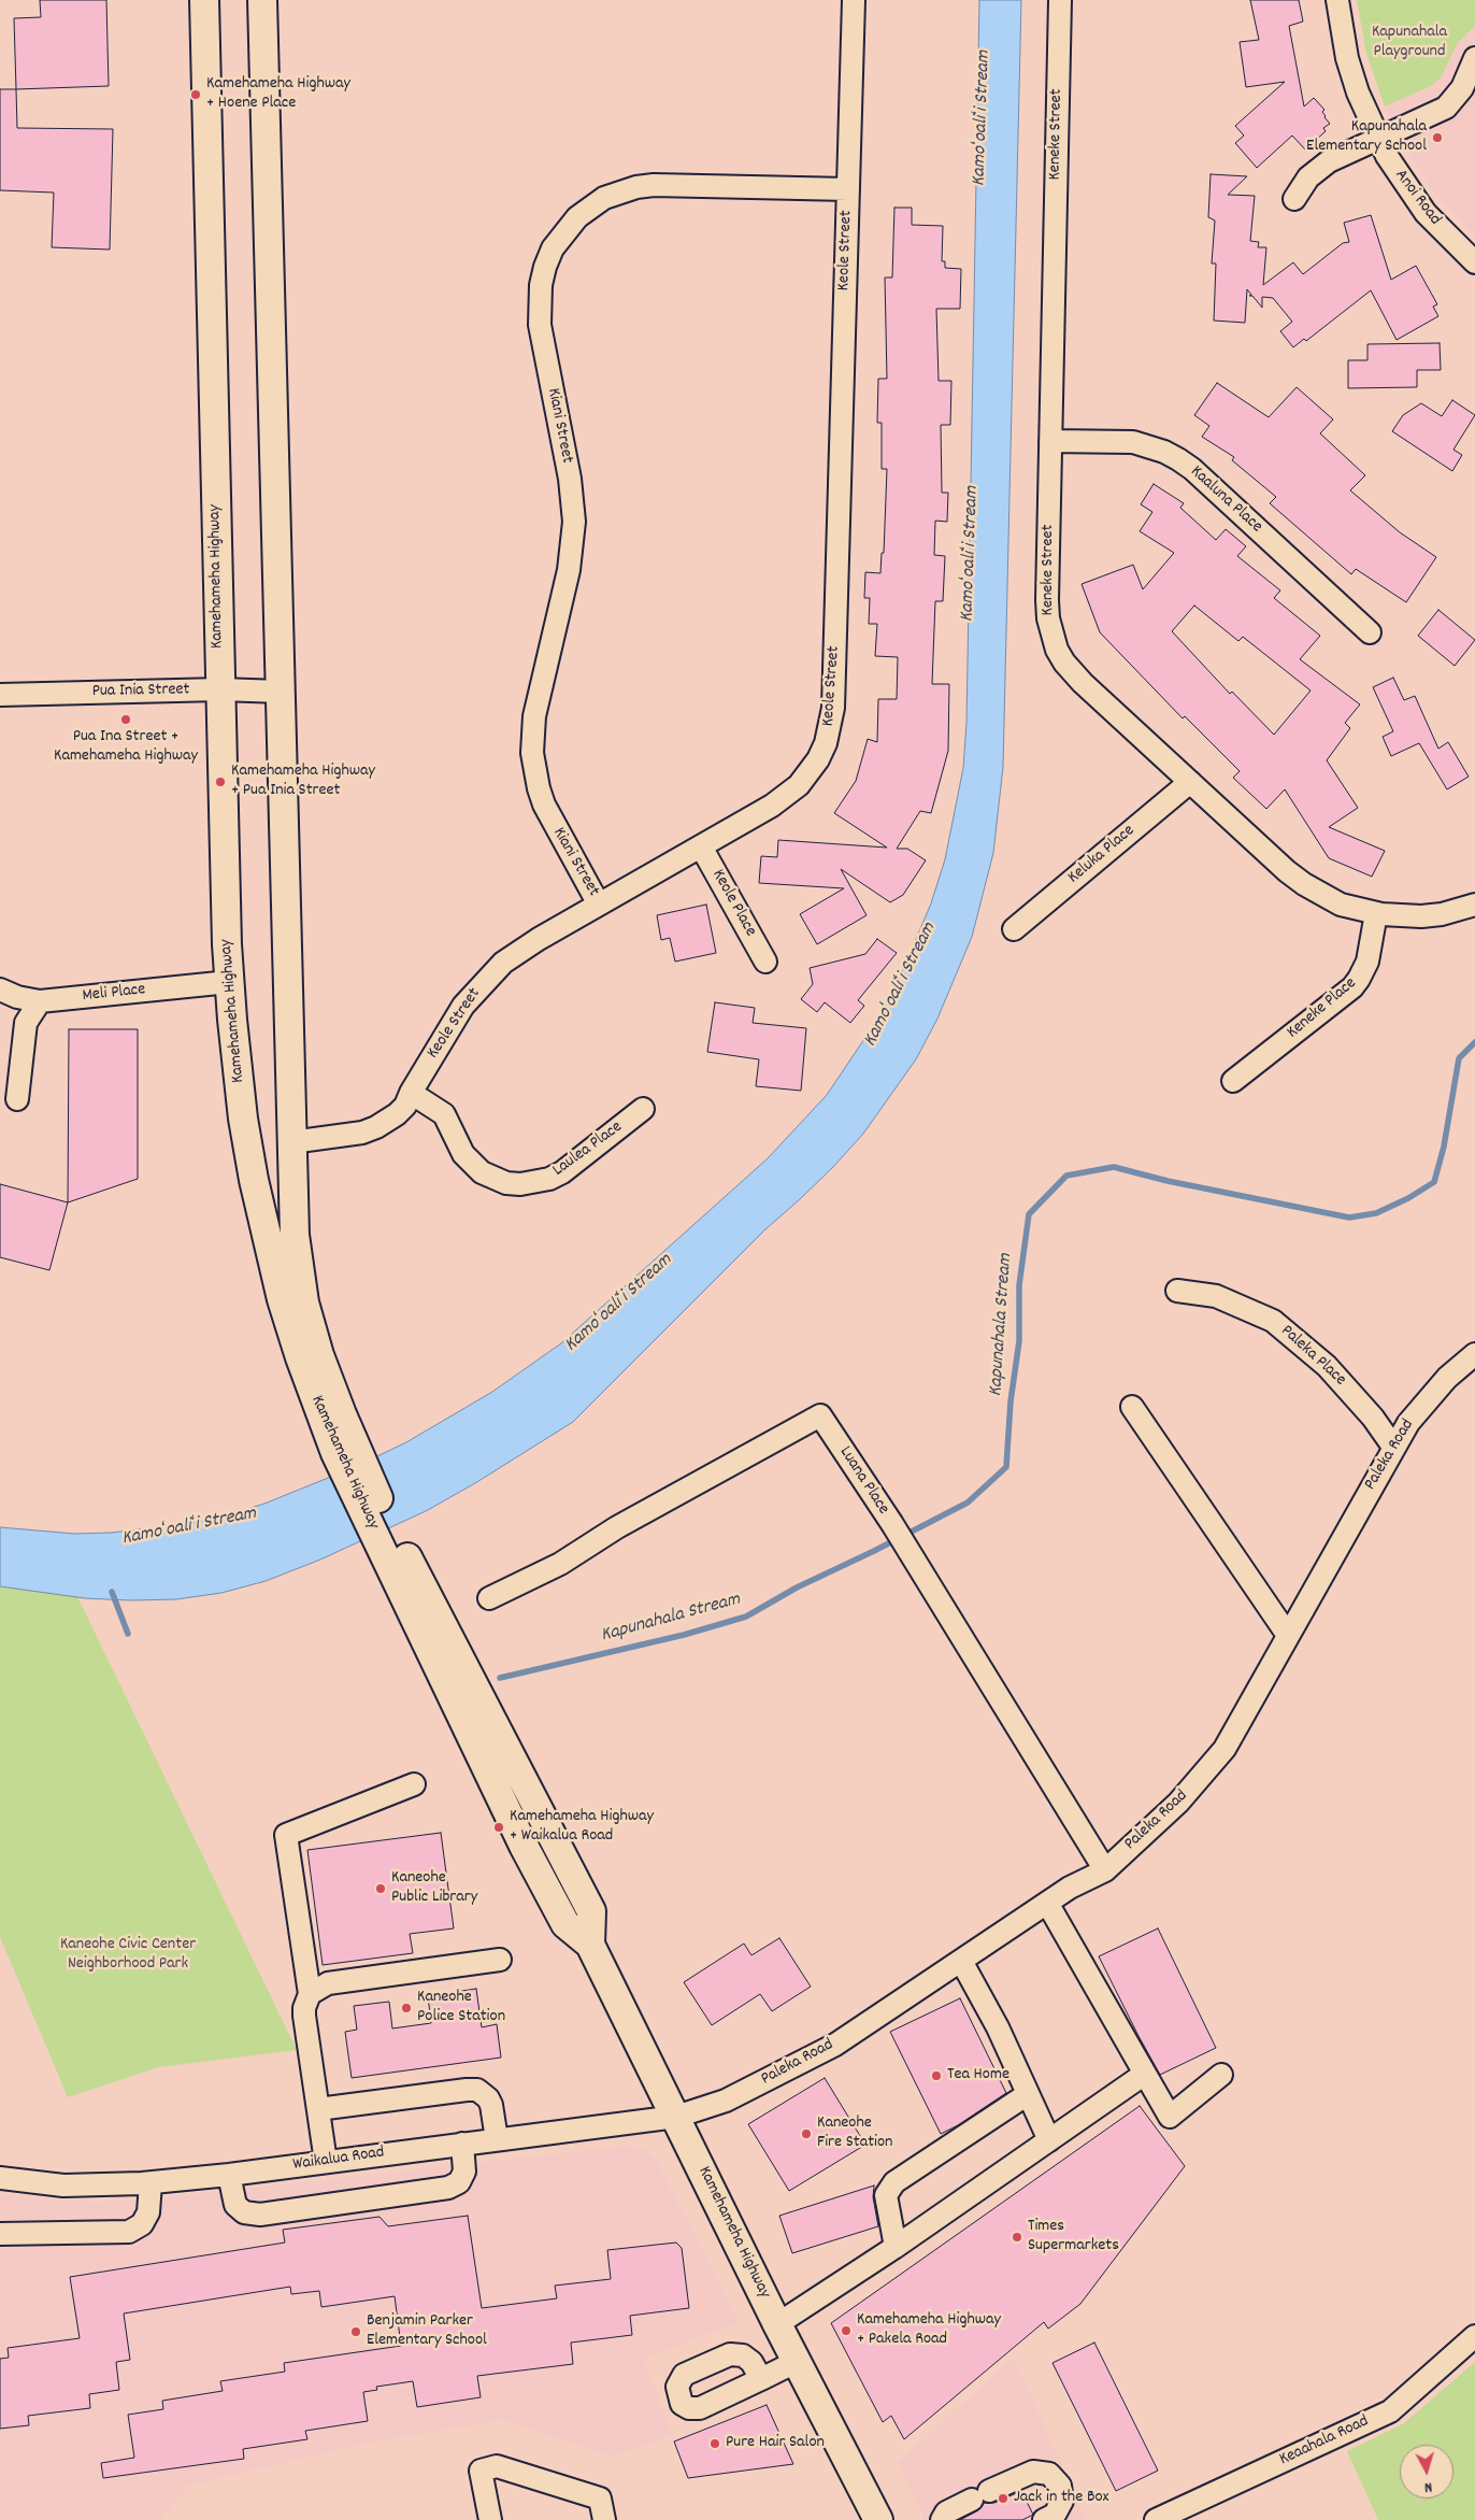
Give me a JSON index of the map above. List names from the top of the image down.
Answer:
{
  "streets": {
    "main road": ["Kamehameha Highway"],
    "street": [
      "Keneke Street",
      "Anoi Road",
      "Keole Street",
      "Kiani Street",
      "Kaaluna Place",
      "Pua Inia Street",
      "Keluka Place",
      "Keole Place",
      "Meli Place",
      "Keneke Place",
      "Laulea Place",
      "Paleka Place",
      "Paleka Road",
      "Luana Place",
      "Waikalua Road",
      "Keaahala Road"
    ]
  },
  "crossings": [
    ["Keneke Street", "Kaaluna Place"],
    ["Keneke Street", "Keluka Place"],
    ["Keneke Street", "Keneke Place"],
    ["Keole Street", "Kiani Street"],
    ["Keole Street", "Kamehameha Highway"],
    ["Keole Street", "Keole Place"],
    ["Keole Street", "Laulea Place"],
    ["Kamehameha Highway", "Pua Inia Street"],
    ["Kamehameha Highway", "Meli Place"],
    ["Kamehameha Highway", "Paleka Road"],
    ["Kamehameha Highway", "Waikalua Road"],
    ["Paleka Place", "Paleka Road"],
    ["Paleka Road", "Luana Place"],
    ["Paleka Road", "Waikalua Road"]
  ],
  "water": ["Kamoʻoaliʻi Stream", "Kapunahala Stream"],
  "parks": ["Kapunahala Playground", "Kaneohe Civic Center Neighborhood Park"],
  "places": [
    "Kamehameha Highway + Hoene Place",
    "Kapunahala Elementary School",
    "Pua Ina Street + Kamehameha Highway",
    "Kamehameha Highway + Pua Inia Street",
    "Kamehameha Highway + Waikalua Road",
    "Kaneohe Public Library",
    "Kaneohe Police Station",
    "Tea Home",
    "Kaneohe Fire Station",
    "Times Supermarkets",
    "Kamehameha Highway + Pakela Road",
    "Benjamin Parker Elementary School",
    "Pure Hair Salon",
    "Jack in the Box"
  ],
  "north": "bottom"
}
